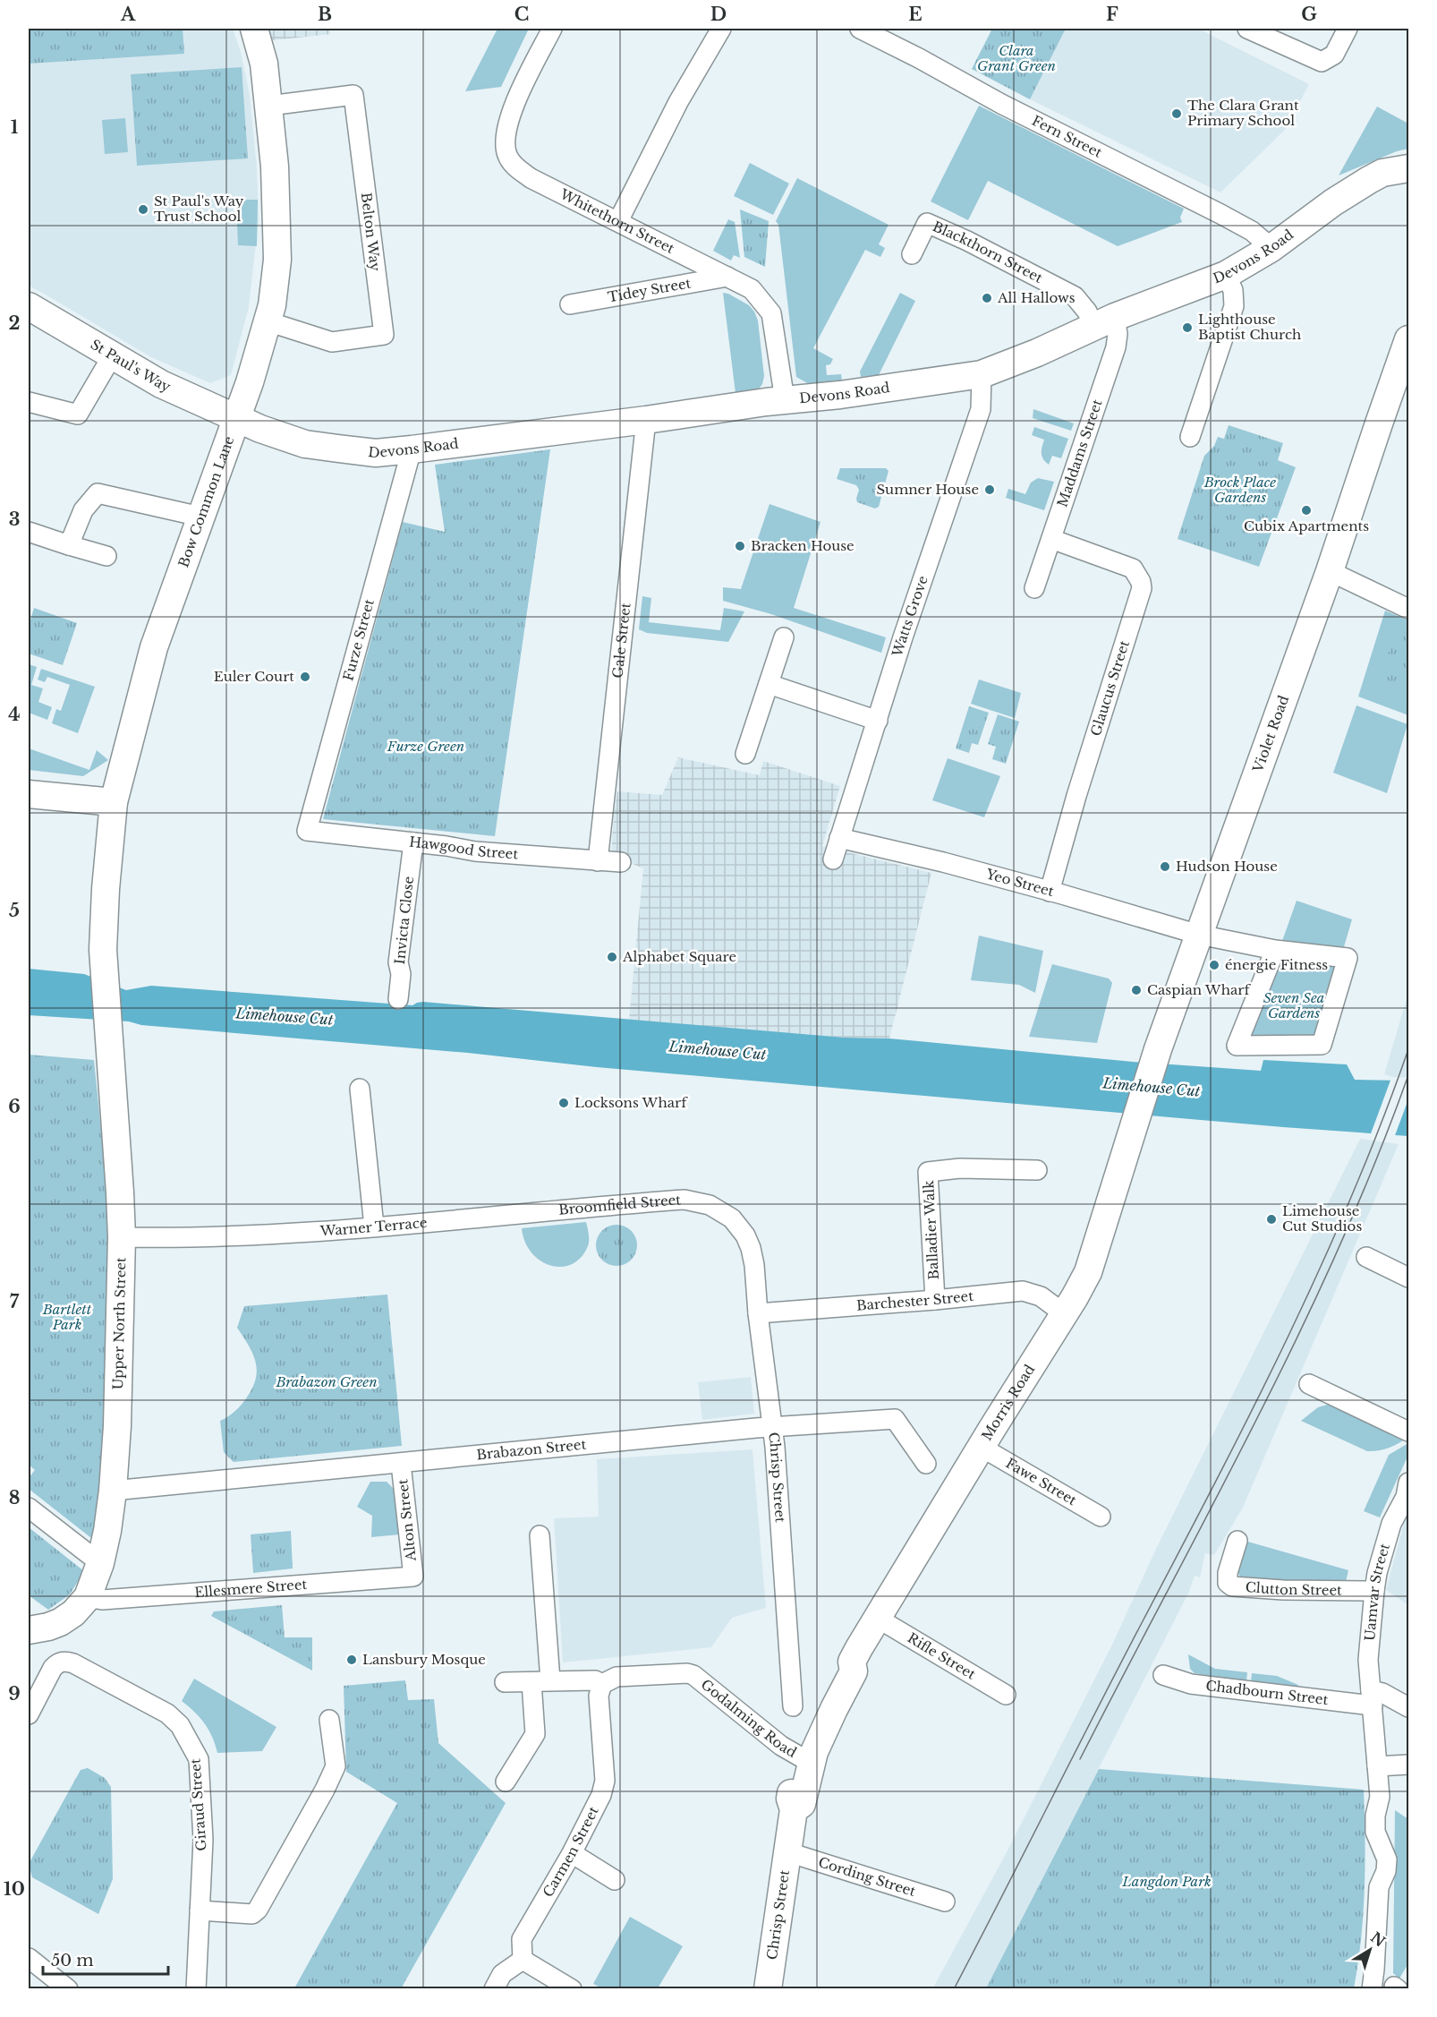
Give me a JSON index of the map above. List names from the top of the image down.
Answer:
{
  "streets": {
    "street": [
      "Fern Street",
      "Whitethorn Street",
      "Belton Way",
      "Blackthorn Street",
      "Devons Road",
      "Tidey Street",
      "St Paul's Way",
      "Maddams Street",
      "Bow Common Lane",
      "Watts Grove",
      "Furze Street",
      "Gale Street",
      "Glaucus Street",
      "Violet Road",
      "Hawgood Street",
      "Yeo Street",
      "Invicta Close",
      "Broomfield Street",
      "Warner Terrace",
      "Balladier Walk",
      "Barchester Street",
      "Upper North Street",
      "Morris Road",
      "Brabazon Street",
      "Chrisp Street",
      "Fawe Street",
      "Alton Street",
      "Ellesmere Street",
      "Clutton Street",
      "Uamvar Street",
      "Rifle Street",
      "Chadbourn Street",
      "Godalming Road",
      "Giraud Street",
      "Carmen Street",
      "Cording Street"
    ]
  },
  "crossings": [
    ["Fern Street", "Devons Road"],
    ["Whitethorn Street", "Devons Road"],
    ["Whitethorn Street", "Tidey Street"],
    ["Belton Way", "Bow Common Lane"],
    ["Blackthorn Street", "Devons Road"],
    ["Blackthorn Street", "Maddams Street"],
    ["Devons Road", "St Paul's Way"],
    ["Devons Road", "Maddams Street"],
    ["Devons Road", "Bow Common Lane"],
    ["Devons Road", "Watts Grove"],
    ["Devons Road", "Furze Street"],
    ["Devons Road", "Gale Street"],
    ["St Paul's Way", "Bow Common Lane"],
    ["Maddams Street", "Glaucus Street"],
    ["Bow Common Lane", "Upper North Street"],
    ["Watts Grove", "Yeo Street"],
    ["Furze Street", "Hawgood Street"],
    ["Gale Street", "Hawgood Street"],
    ["Glaucus Street", "Yeo Street"],
    ["Violet Road", "Yeo Street"],
    ["Violet Road", "Morris Road"],
    ["Hawgood Street", "Invicta Close"],
    ["Broomfield Street", "Warner Terrace"],
    ["Broomfield Street", "Chrisp Street"],
    ["Warner Terrace", "Upper North Street"],
    ["Balladier Walk", "Barchester Street"],
    ["Barchester Street", "Morris Road"],
    ["Barchester Street", "Chrisp Street"],
    ["Upper North Street", "Brabazon Street"],
    ["Upper North Street", "Ellesmere Street"],
    ["Morris Road", "Chrisp Street"],
    ["Morris Road", "Fawe Street"],
    ["Morris Road", "Rifle Street"],
    ["Brabazon Street", "Chrisp Street"],
    ["Brabazon Street", "Alton Street"],
    ["Chrisp Street", "Godalming Road"],
    ["Chrisp Street", "Cording Street"],
    ["Alton Street", "Ellesmere Street"],
    ["Clutton Street", "Uamvar Street"],
    ["Uamvar Street", "Chadbourn Street"],
    ["Godalming Road", "Carmen Street"]
  ],
  "water": ["Limehouse Cut"],
  "parks": [
    "Clara Grant Green",
    "Brock Place Gardens",
    "Furze Green",
    "Seven Sea Gardens",
    "Bartlett Park",
    "Brabazon Green",
    "Langdon Park"
  ],
  "places": [
    "The Clara Grant Primary School",
    "St Paul's Way Trust School",
    "All Hallows",
    "Lighthouse Baptist Church",
    "Sumner House",
    "Cubix Apartments",
    "Bracken House",
    "Euler Court",
    "Hudson House",
    "Alphabet Square",
    "énergie Fitness",
    "Caspian Wharf",
    "Locksons Wharf",
    "Limehouse Cut Studios",
    "Lansbury Mosque"
  ],
  "scale_bar": "50 m",
  "north": "top right",
  "grid": {
    "columns": [
      "A",
      "B",
      "C",
      "D",
      "E",
      "F",
      "G"
    ],
    "rows": [
      "1",
      "2",
      "3",
      "4",
      "5",
      "6",
      "7",
      "8",
      "9",
      "10"
    ]
  }
}
